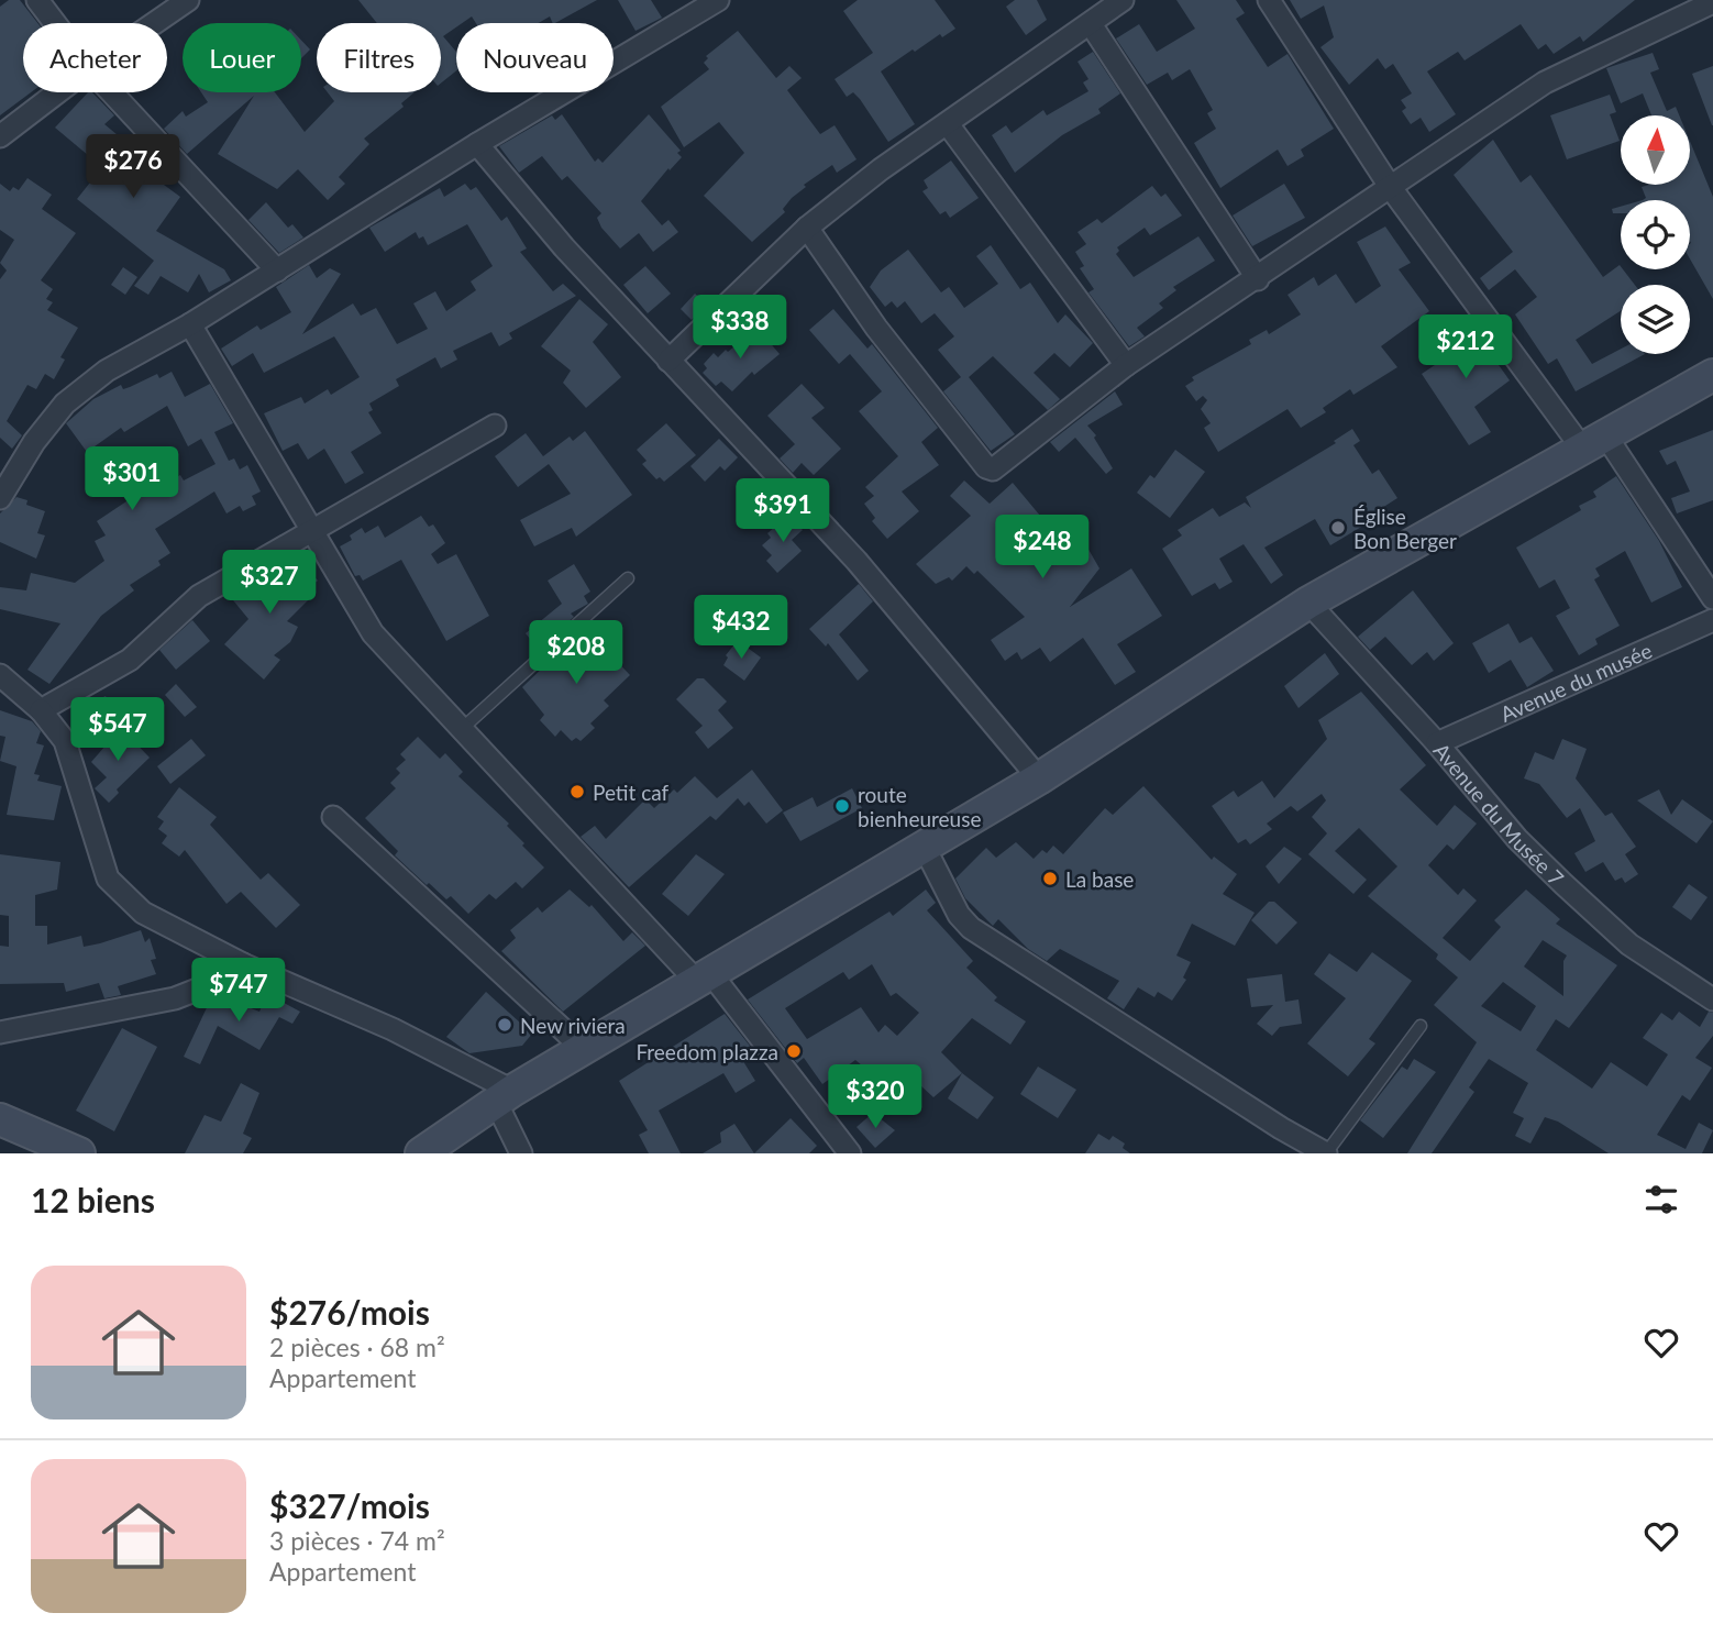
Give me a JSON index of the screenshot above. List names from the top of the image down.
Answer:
{
  "streets": {
    "street": ["Avenue du musée", "Avenue du Musée 7"]
  },
  "crossings": [
    ["Avenue du musée", "Avenue du Musée 7"]
  ],
  "places": [
    "Église Bon Berger",
    "Petit caf",
    "route bienheureuse",
    "La base",
    "New riviera",
    "Freedom plazza"
  ],
  "north": "top",
  "page": {
    "chip": [
      "Acheter",
      "Louer",
      "Filtres",
      "Nouveau"
    ],
    "price": [
      "$276",
      "$338",
      "$212",
      "$301",
      "$391",
      "$248",
      "$327",
      "$432",
      "$208",
      "$547",
      "$747",
      "$320"
    ],
    "heading": "12 biens",
    "list": [
      {
        "name": "$276/mois",
        "note": "2 pièces · 68 m² · Appartement"
      },
      {
        "name": "$327/mois",
        "note": "3 pièces · 74 m² · Appartement"
      }
    ]
  }
}
